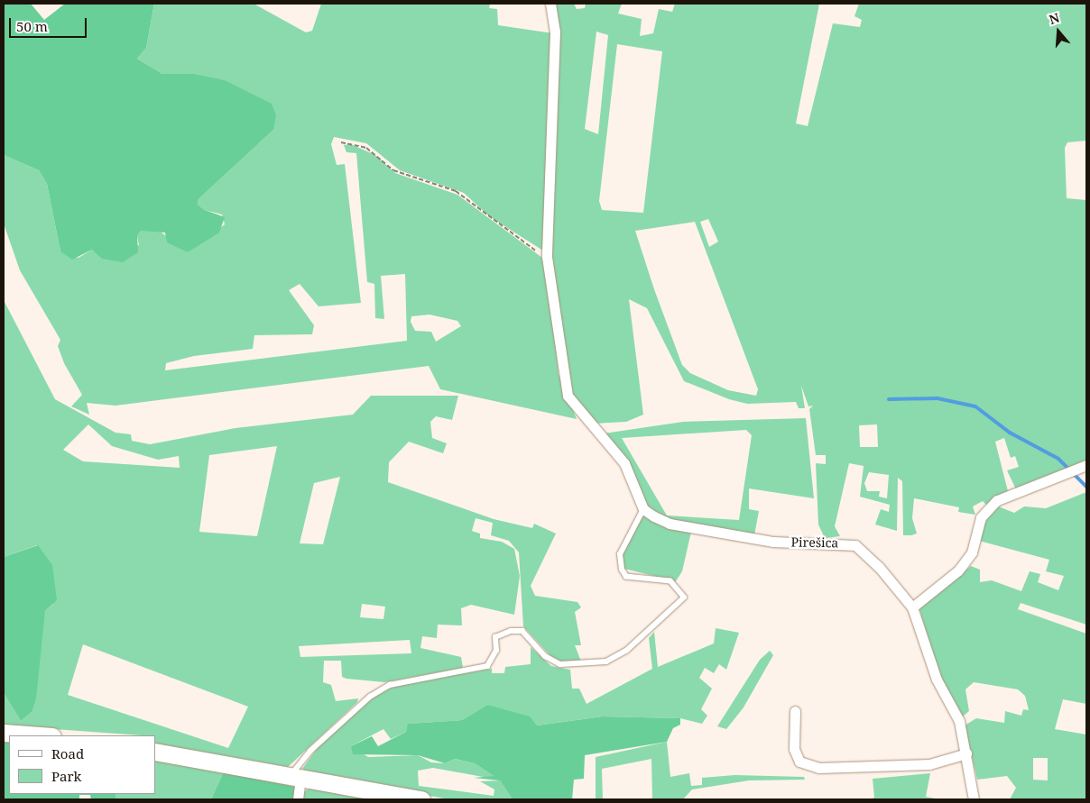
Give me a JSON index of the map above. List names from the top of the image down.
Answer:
{
  "streets": {
    "street": ["Pirešica"]
  },
  "legend": ["Road", "Park"],
  "scale_bar": "50 m",
  "north": "top"
}
